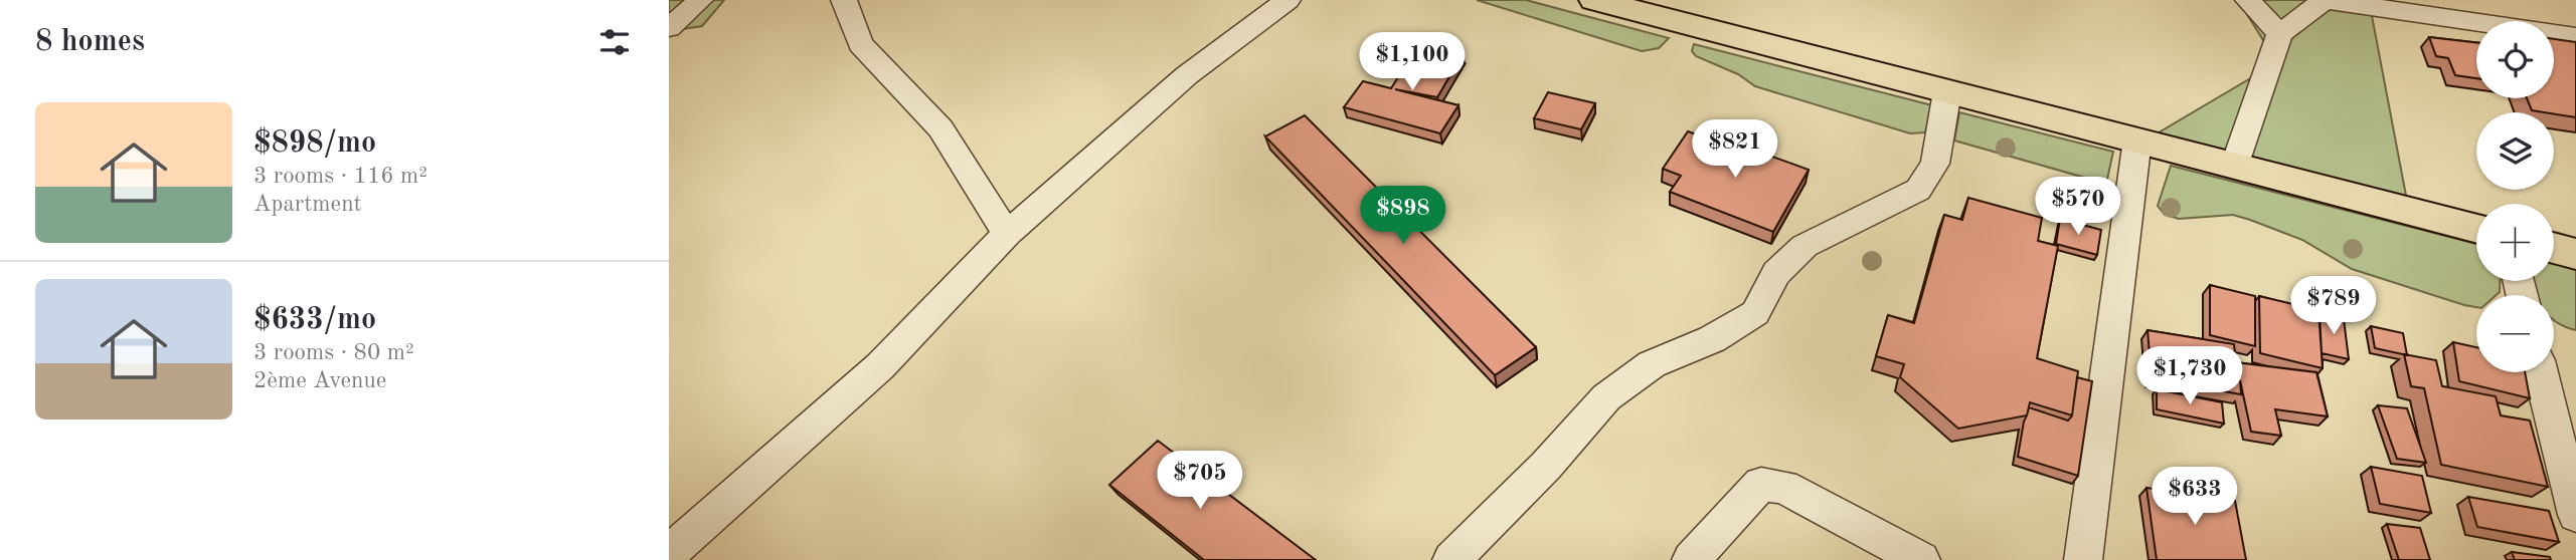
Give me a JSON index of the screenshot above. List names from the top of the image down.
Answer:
{
  "page": {
    "heading": "8 homes",
    "map_buttons": ["+", "−"],
    "price": [
      "$1,100",
      "$821",
      "$570",
      "$898",
      "$789",
      "$1,730",
      "$705",
      "$633"
    ],
    "list": [
      {
        "name": "$898/mo",
        "note": "3 rooms · 116 m² · Apartment"
      },
      {
        "name": "$633/mo",
        "note": "3 rooms · 80 m² · 2ème Avenue"
      }
    ]
  }
}
